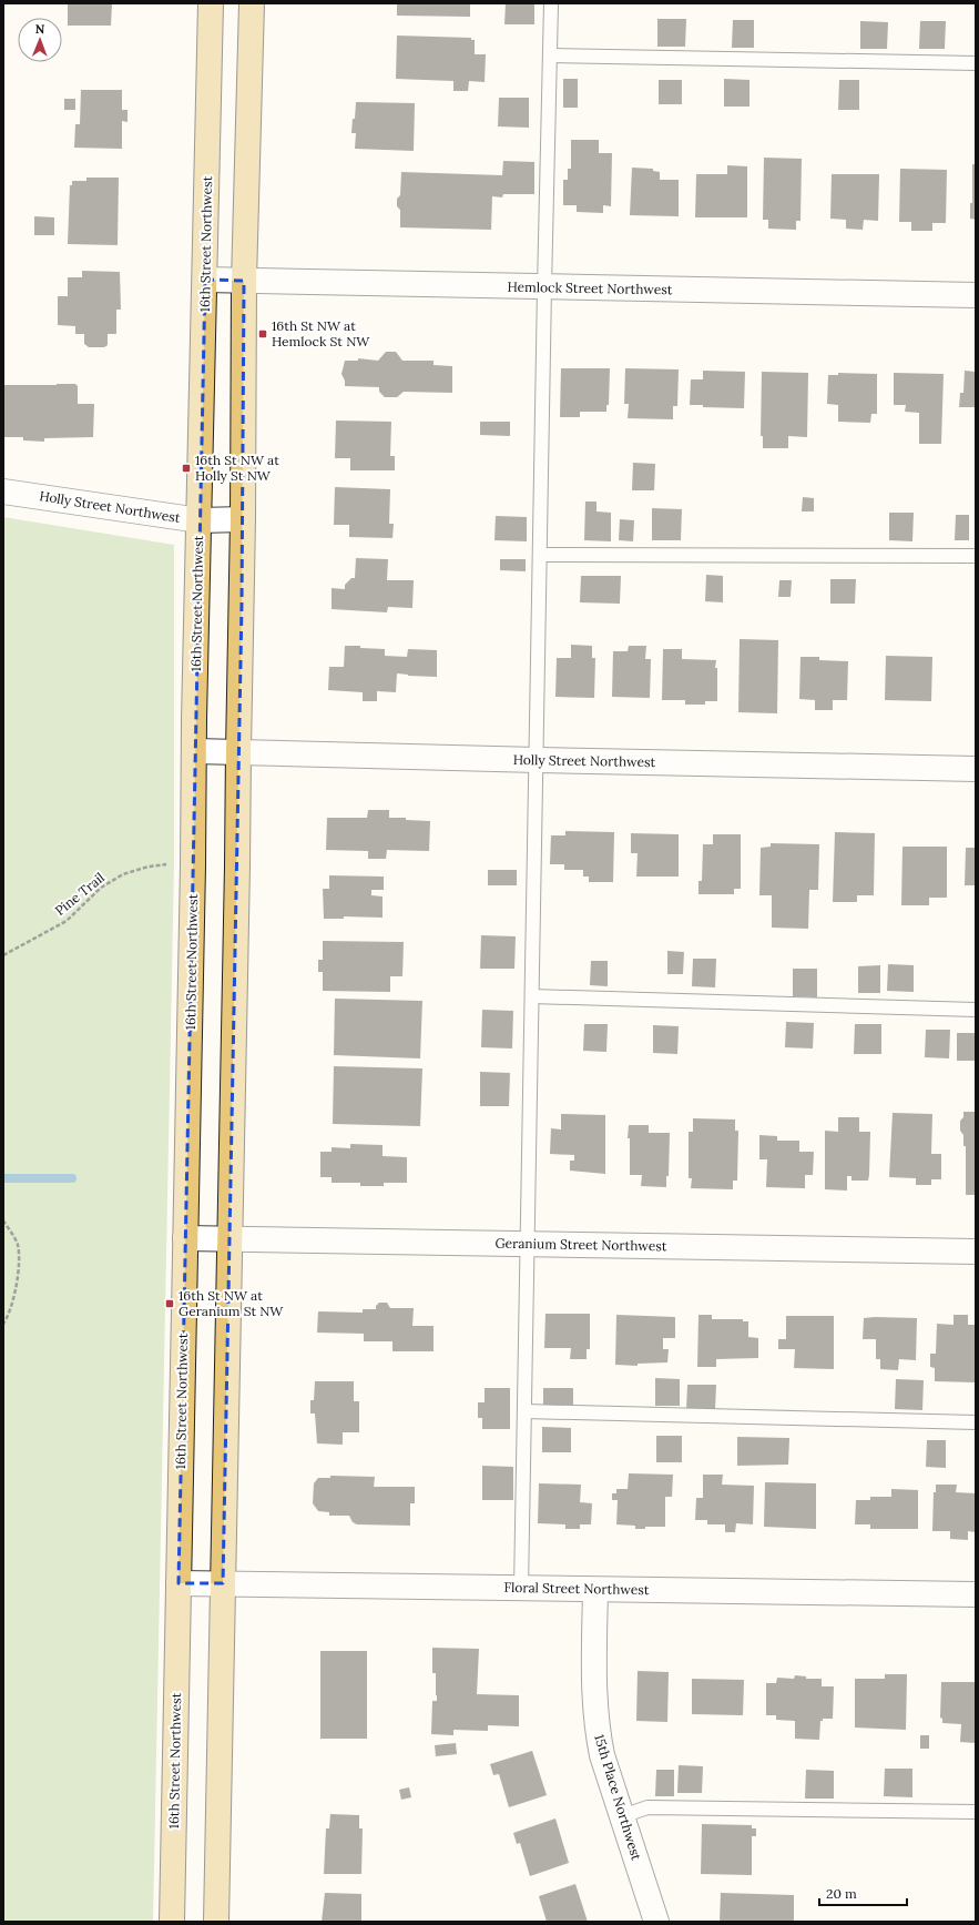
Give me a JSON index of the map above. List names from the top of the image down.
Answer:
{
  "streets": {
    "main road": ["16th Street Northwest"],
    "street": [
      "Hemlock Street Northwest",
      "Holly Street Northwest",
      "Geranium Street Northwest",
      "Floral Street Northwest",
      "15th Place Northwest"
    ],
    "path": ["Pine Trail"]
  },
  "crossings": [
    ["16th Street Northwest", "Hemlock Street Northwest"],
    ["16th Street Northwest", "Holly Street Northwest"],
    ["16th Street Northwest", "Geranium Street Northwest"],
    ["16th Street Northwest", "Floral Street Northwest"],
    ["Floral Street Northwest", "15th Place Northwest"]
  ],
  "places": {
    "transit": ["16th St NW at Hemlock St NW", "16th St NW at Holly St NW", "16th St NW at Geranium St NW"]
  },
  "scale_bar": "20 m",
  "north": "top"
}
